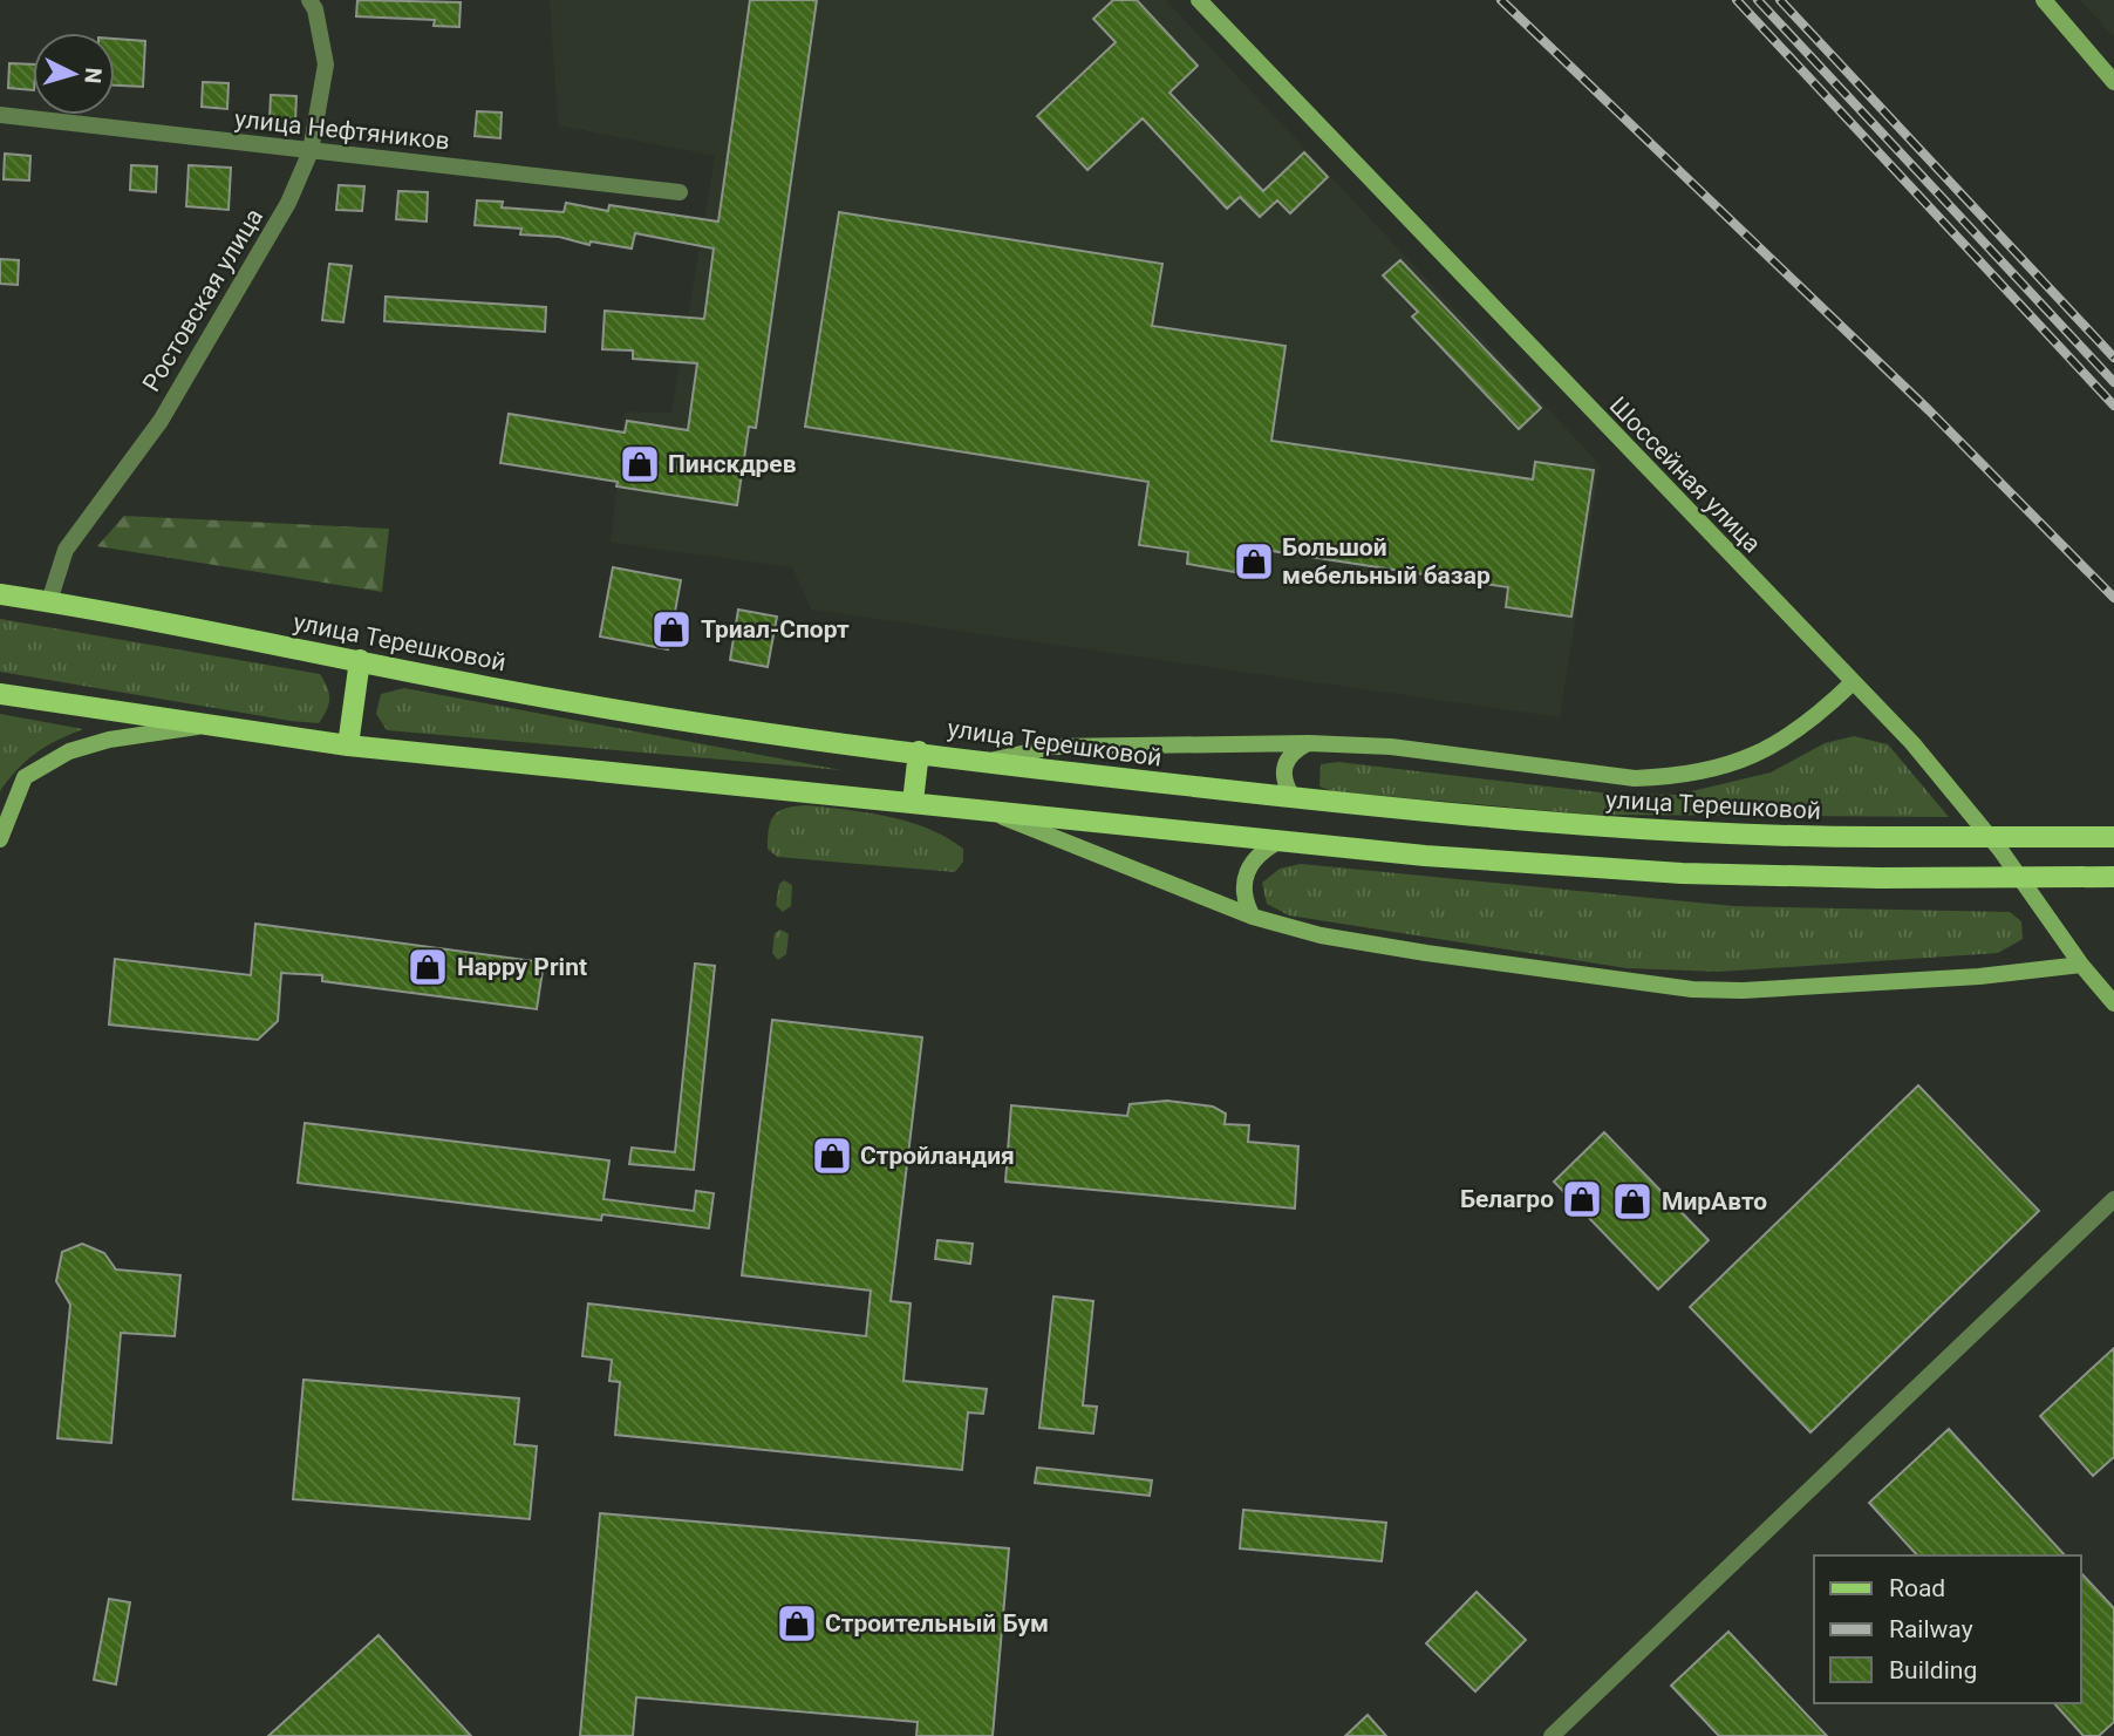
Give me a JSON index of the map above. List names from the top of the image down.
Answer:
{
  "streets": {
    "main road": ["Шоссейная улица", "улица Терешковой"],
    "street": ["улица Нефтяников", "Ростовская улица"]
  },
  "crossings": [
    ["улица Нефтяников", "Ростовская улица"],
    ["Ростовская улица", "улица Терешковой"]
  ],
  "places": {
    "shop": [
      "Пинскдрев",
      "Большой мебельный базар",
      "Триал-Спорт",
      "Happy Print",
      "Стройландия",
      "Белагро",
      "МирАвто",
      "Строительный Бум"
    ]
  },
  "legend": ["Road", "Railway", "Building"],
  "north": "right"
}
